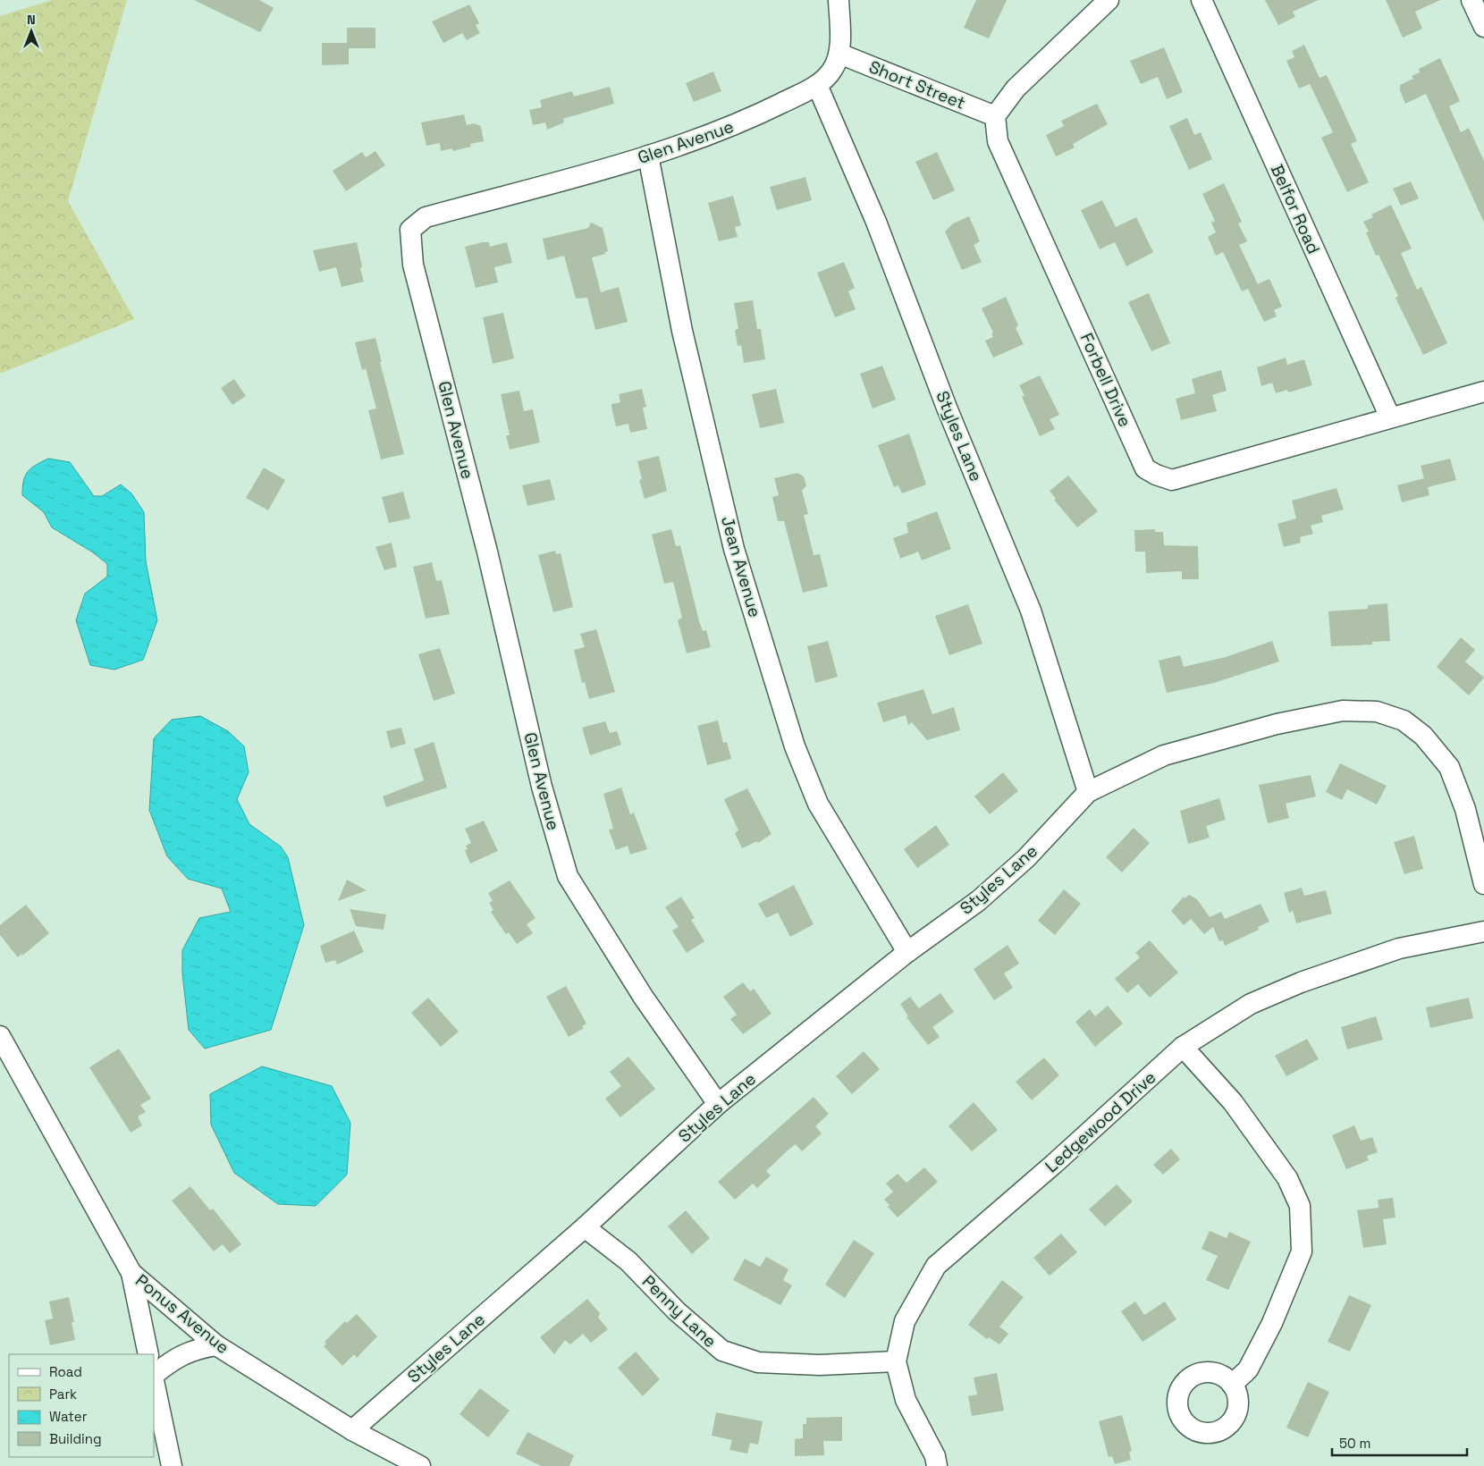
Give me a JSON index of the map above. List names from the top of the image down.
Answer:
{
  "streets": {
    "street": [
      "Short Street",
      "Glen Avenue",
      "Belfor Road",
      "Forbell Drive",
      "Styles Lane",
      "Jean Avenue",
      "Ledgewood Drive",
      "Penny Lane",
      "Ponus Avenue"
    ]
  },
  "crossings": [
    ["Short Street", "Glen Avenue"],
    ["Short Street", "Forbell Drive"],
    ["Glen Avenue", "Styles Lane"],
    ["Glen Avenue", "Jean Avenue"],
    ["Belfor Road", "Forbell Drive"],
    ["Styles Lane", "Jean Avenue"],
    ["Styles Lane", "Penny Lane"],
    ["Styles Lane", "Ponus Avenue"],
    ["Ledgewood Drive", "Penny Lane"]
  ],
  "legend": [
    "Road",
    "Park",
    "Water",
    "Building"
  ],
  "scale_bar": "50 m",
  "north": "top"
}
